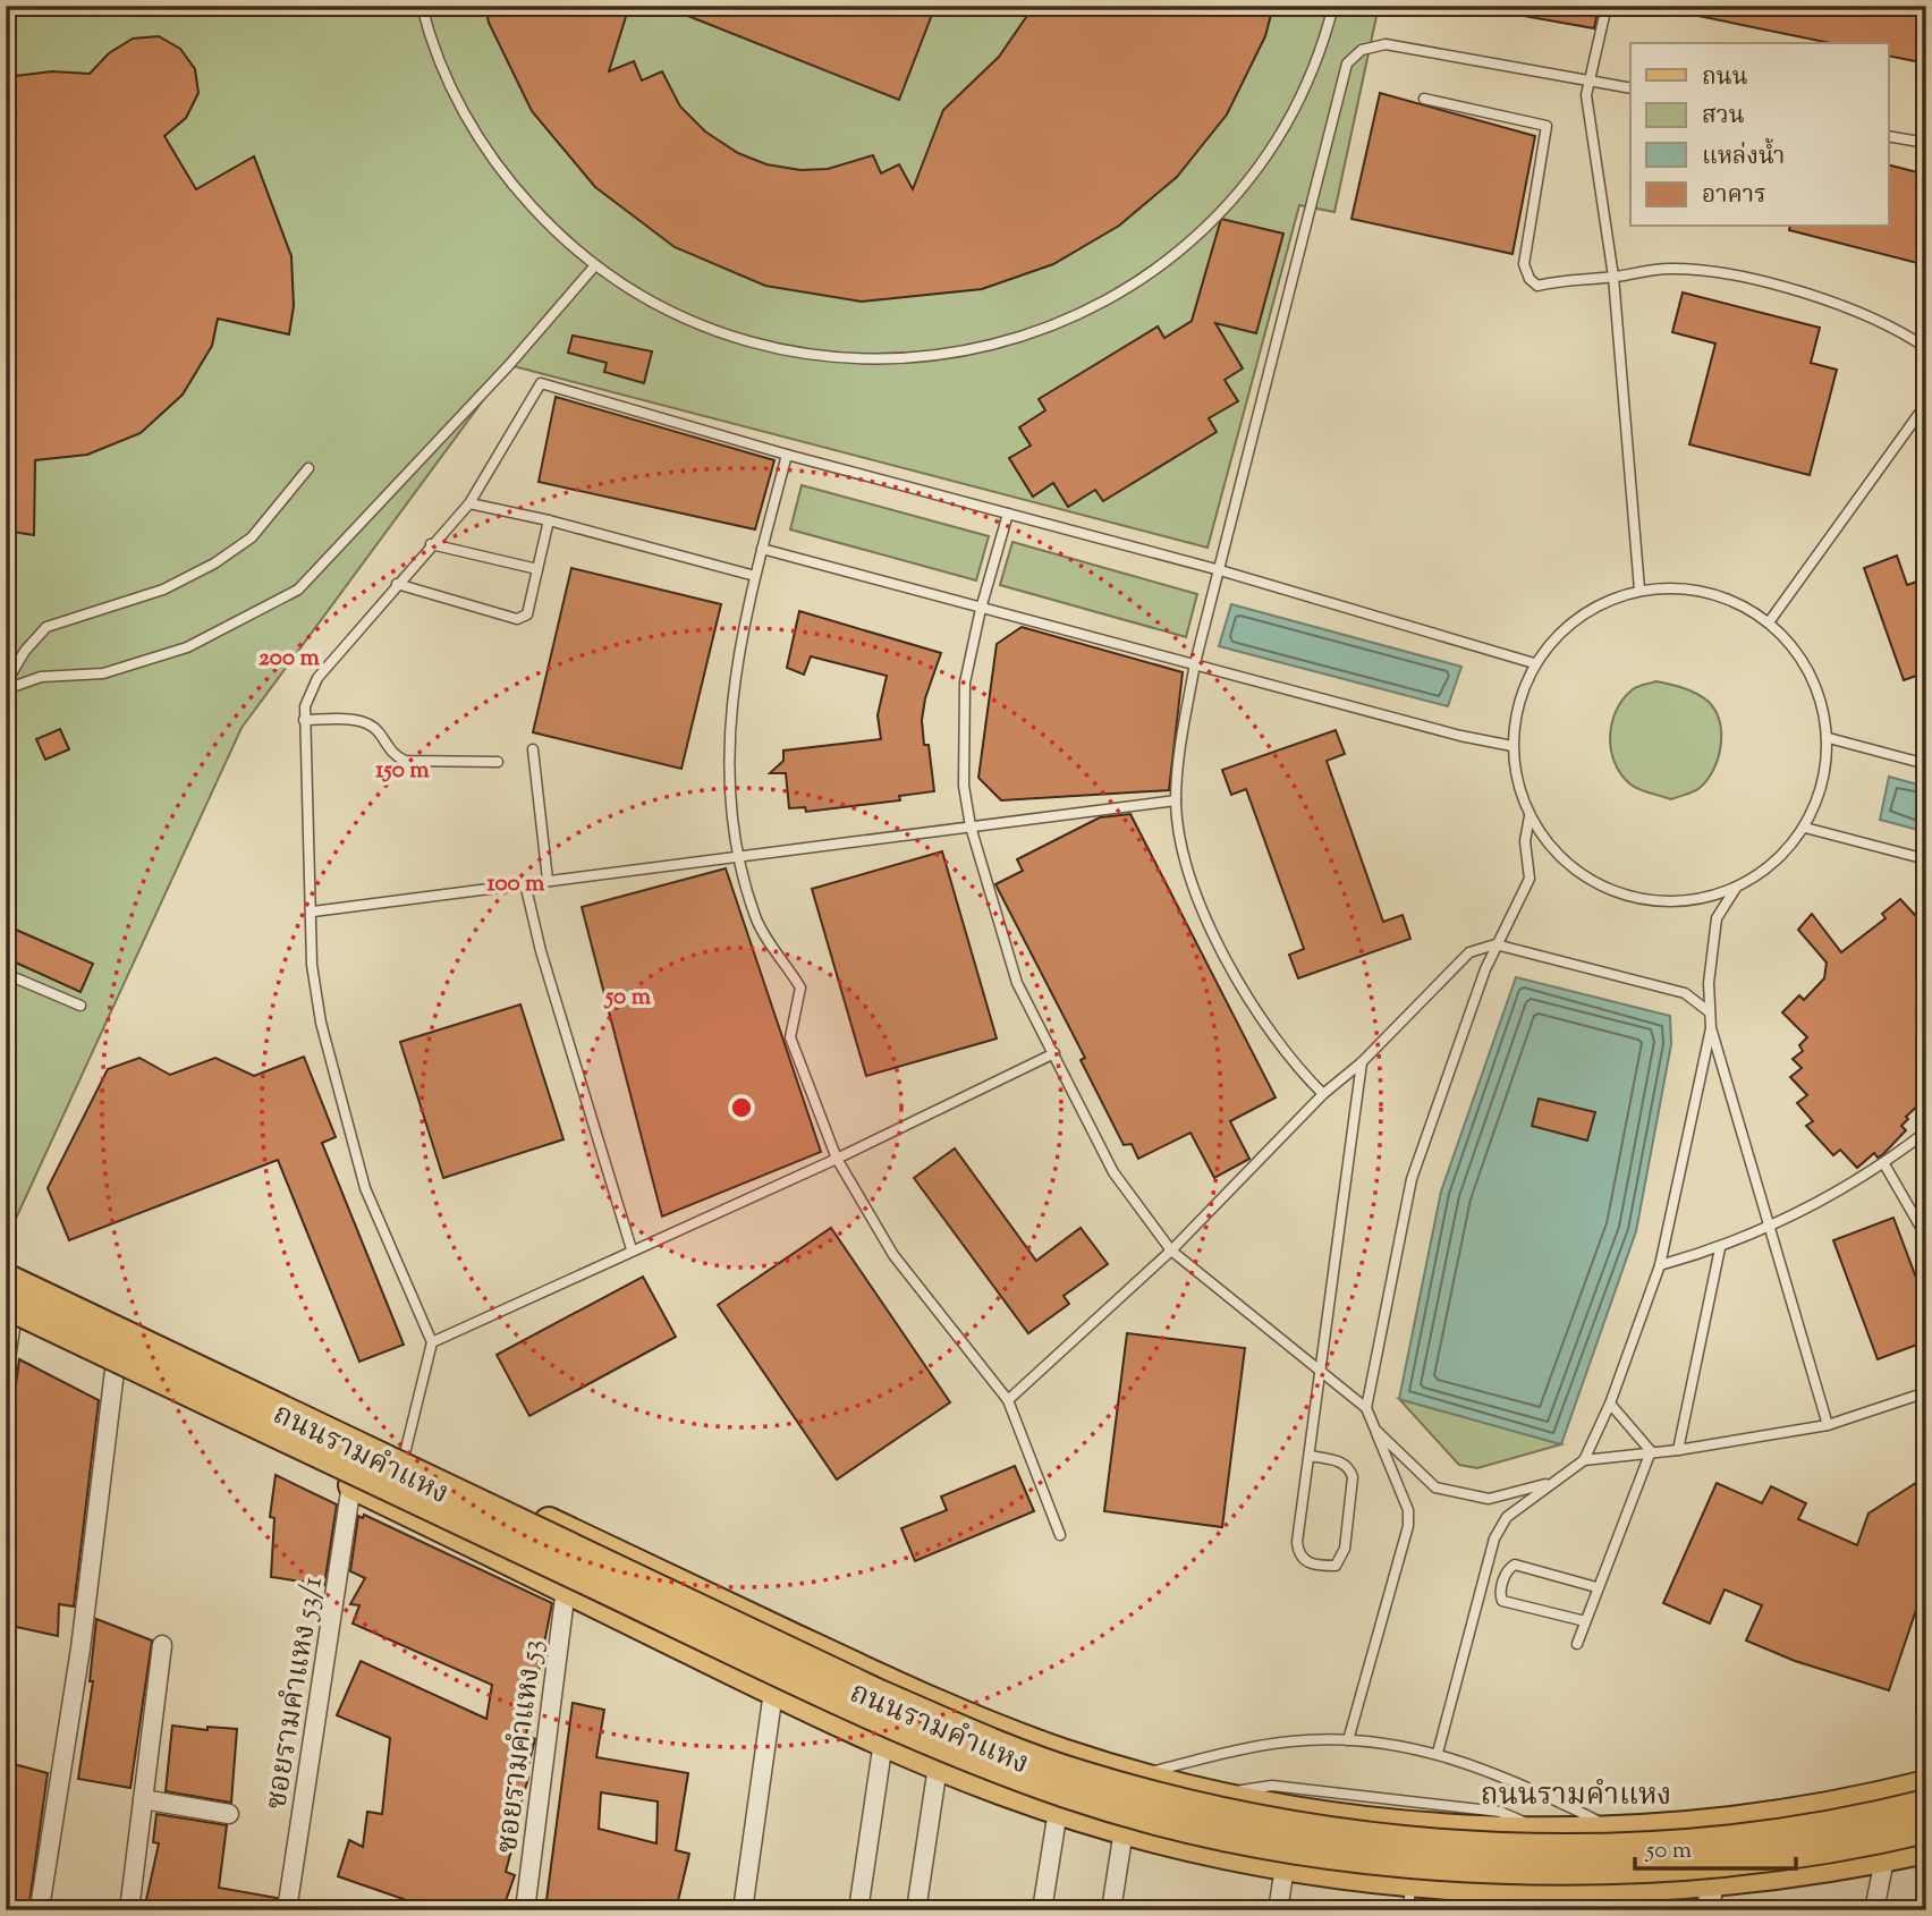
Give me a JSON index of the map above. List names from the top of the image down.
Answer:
{
  "streets": {
    "main road": ["ถนนรามคำแหง"],
    "street": ["ซอยรามคำแหง 53/1", "ซอยรามคำแหง 53"]
  },
  "crossings": [
    ["ถนนรามคำแหง", "ซอยรามคำแหง 53/1"],
    ["ถนนรามคำแหง", "ซอยรามคำแหง 53"]
  ],
  "legend": [
    "ถนน",
    "สวน",
    "แหล่งน้ำ",
    "อาคาร"
  ],
  "scale_bar": "50 m",
  "rings": [
    "200 m",
    "150 m",
    "100 m",
    "50 m"
  ]
}
